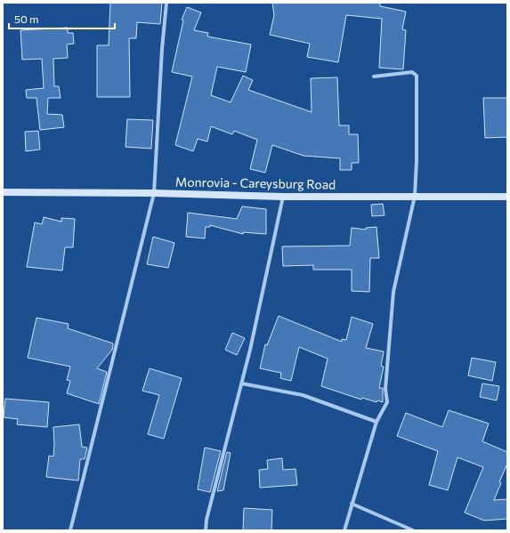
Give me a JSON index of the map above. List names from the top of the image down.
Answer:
{
  "streets": {
    "main road": ["Monrovia - Careysburg Road"]
  },
  "scale_bar": "50 m"
}
